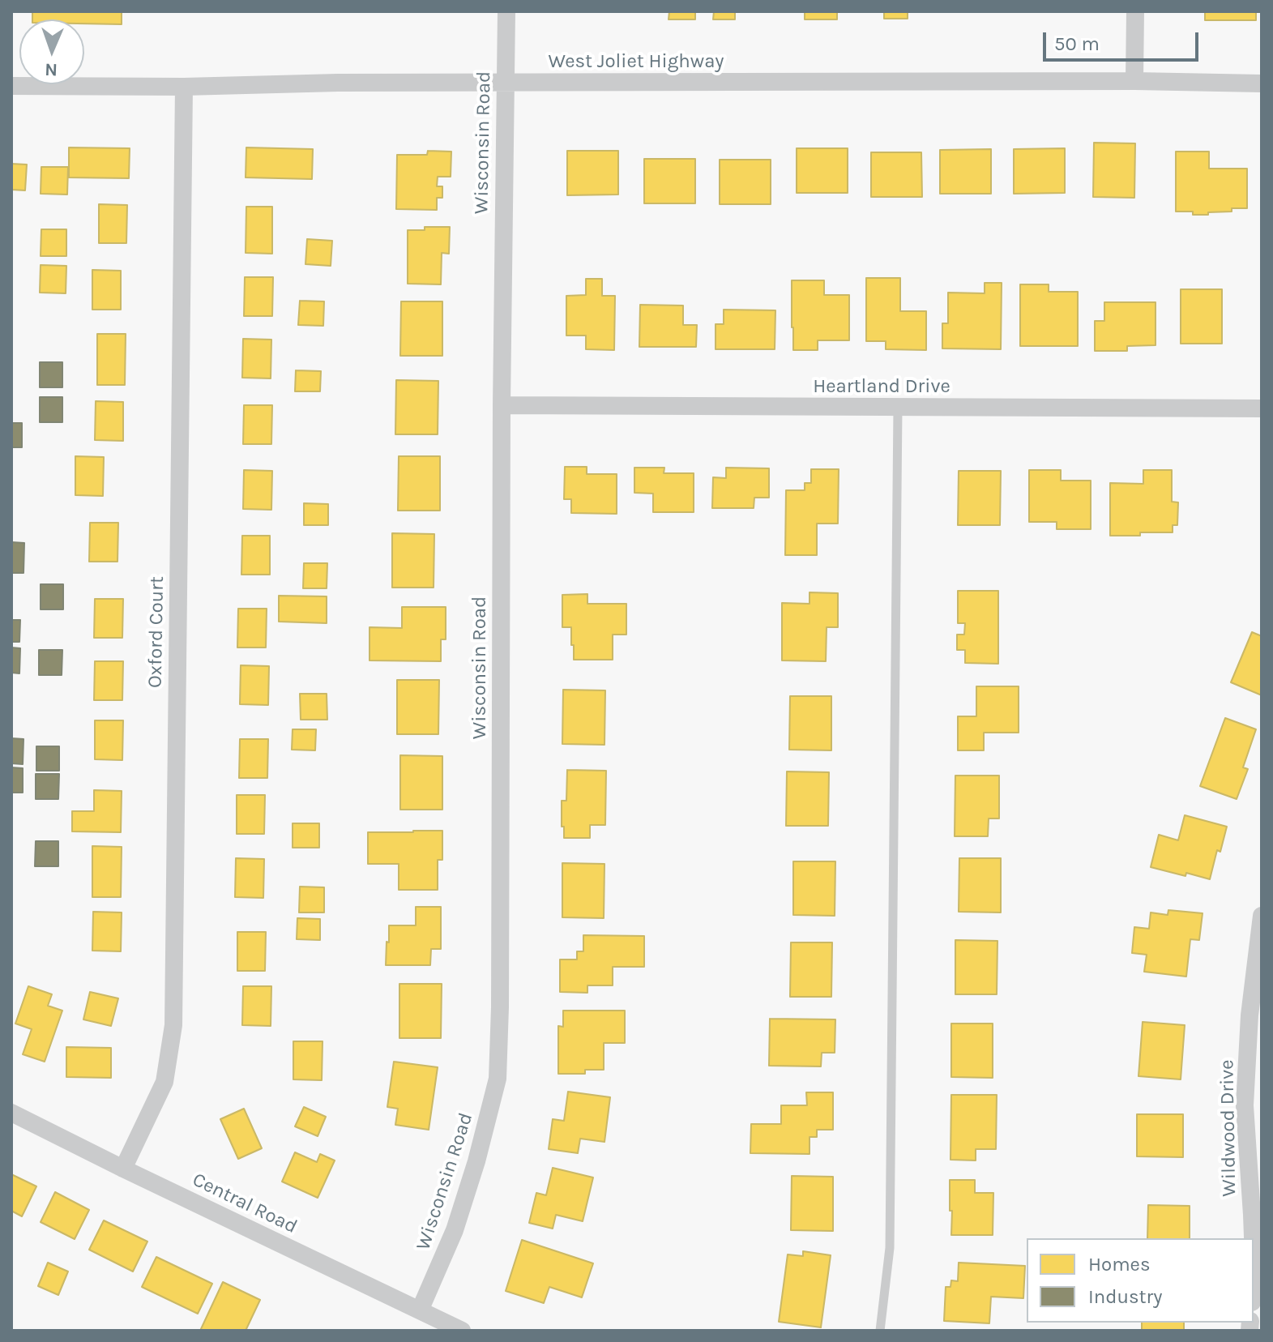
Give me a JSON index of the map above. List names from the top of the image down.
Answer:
{
  "streets": {
    "street": [
      "West Joliet Highway",
      "Wisconsin Road",
      "Heartland Drive",
      "Oxford Court",
      "Wildwood Drive",
      "Central Road"
    ]
  },
  "crossings": [
    ["West Joliet Highway", "Wisconsin Road"],
    ["West Joliet Highway", "Oxford Court"],
    ["Wisconsin Road", "Heartland Drive"],
    ["Wisconsin Road", "Central Road"],
    ["Oxford Court", "Central Road"]
  ],
  "legend": ["Homes", "Industry"],
  "scale_bar": "50 m",
  "north": "bottom"
}
